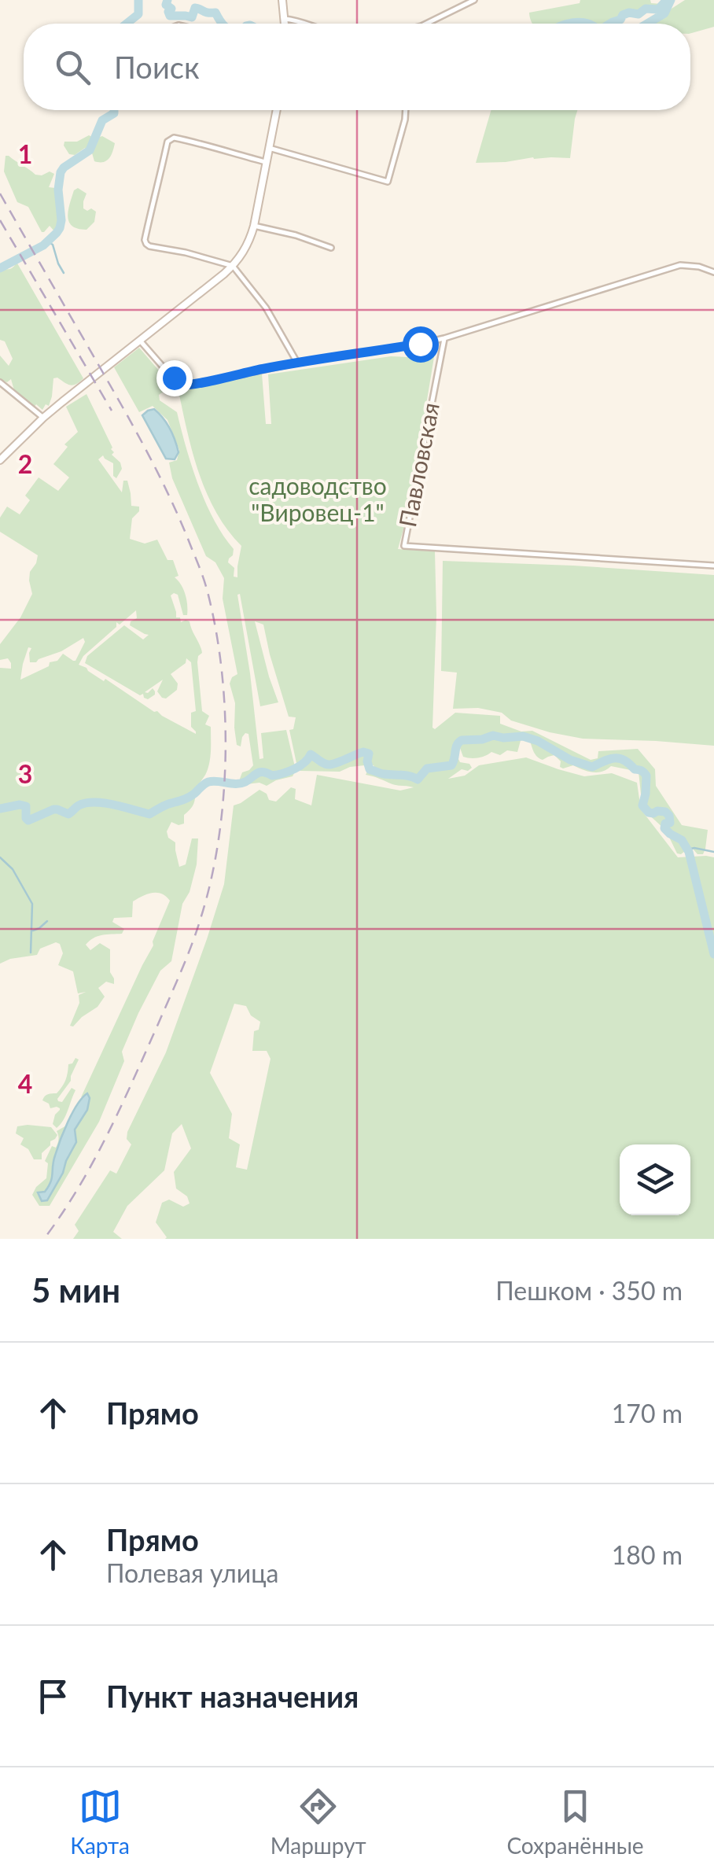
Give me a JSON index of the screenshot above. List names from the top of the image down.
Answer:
{
  "streets": {
    "street": ["Павловская"]
  },
  "parks": ["садоводство \"Вировец-1\""],
  "page": {
    "search": "Поиск",
    "heading": ["5 мин", "Пешком · 350 m"],
    "list": [
      ["Прямо", "170 m"],
      ["Прямо", "Полевая улица", "180 m"],
      "Пункт назначения"
    ],
    "nav": ["Карта", "Маршрут", "Сохранённые"]
  },
  "grid": {
    "rows": [
      "1",
      "2",
      "3",
      "4"
    ]
  }
}
